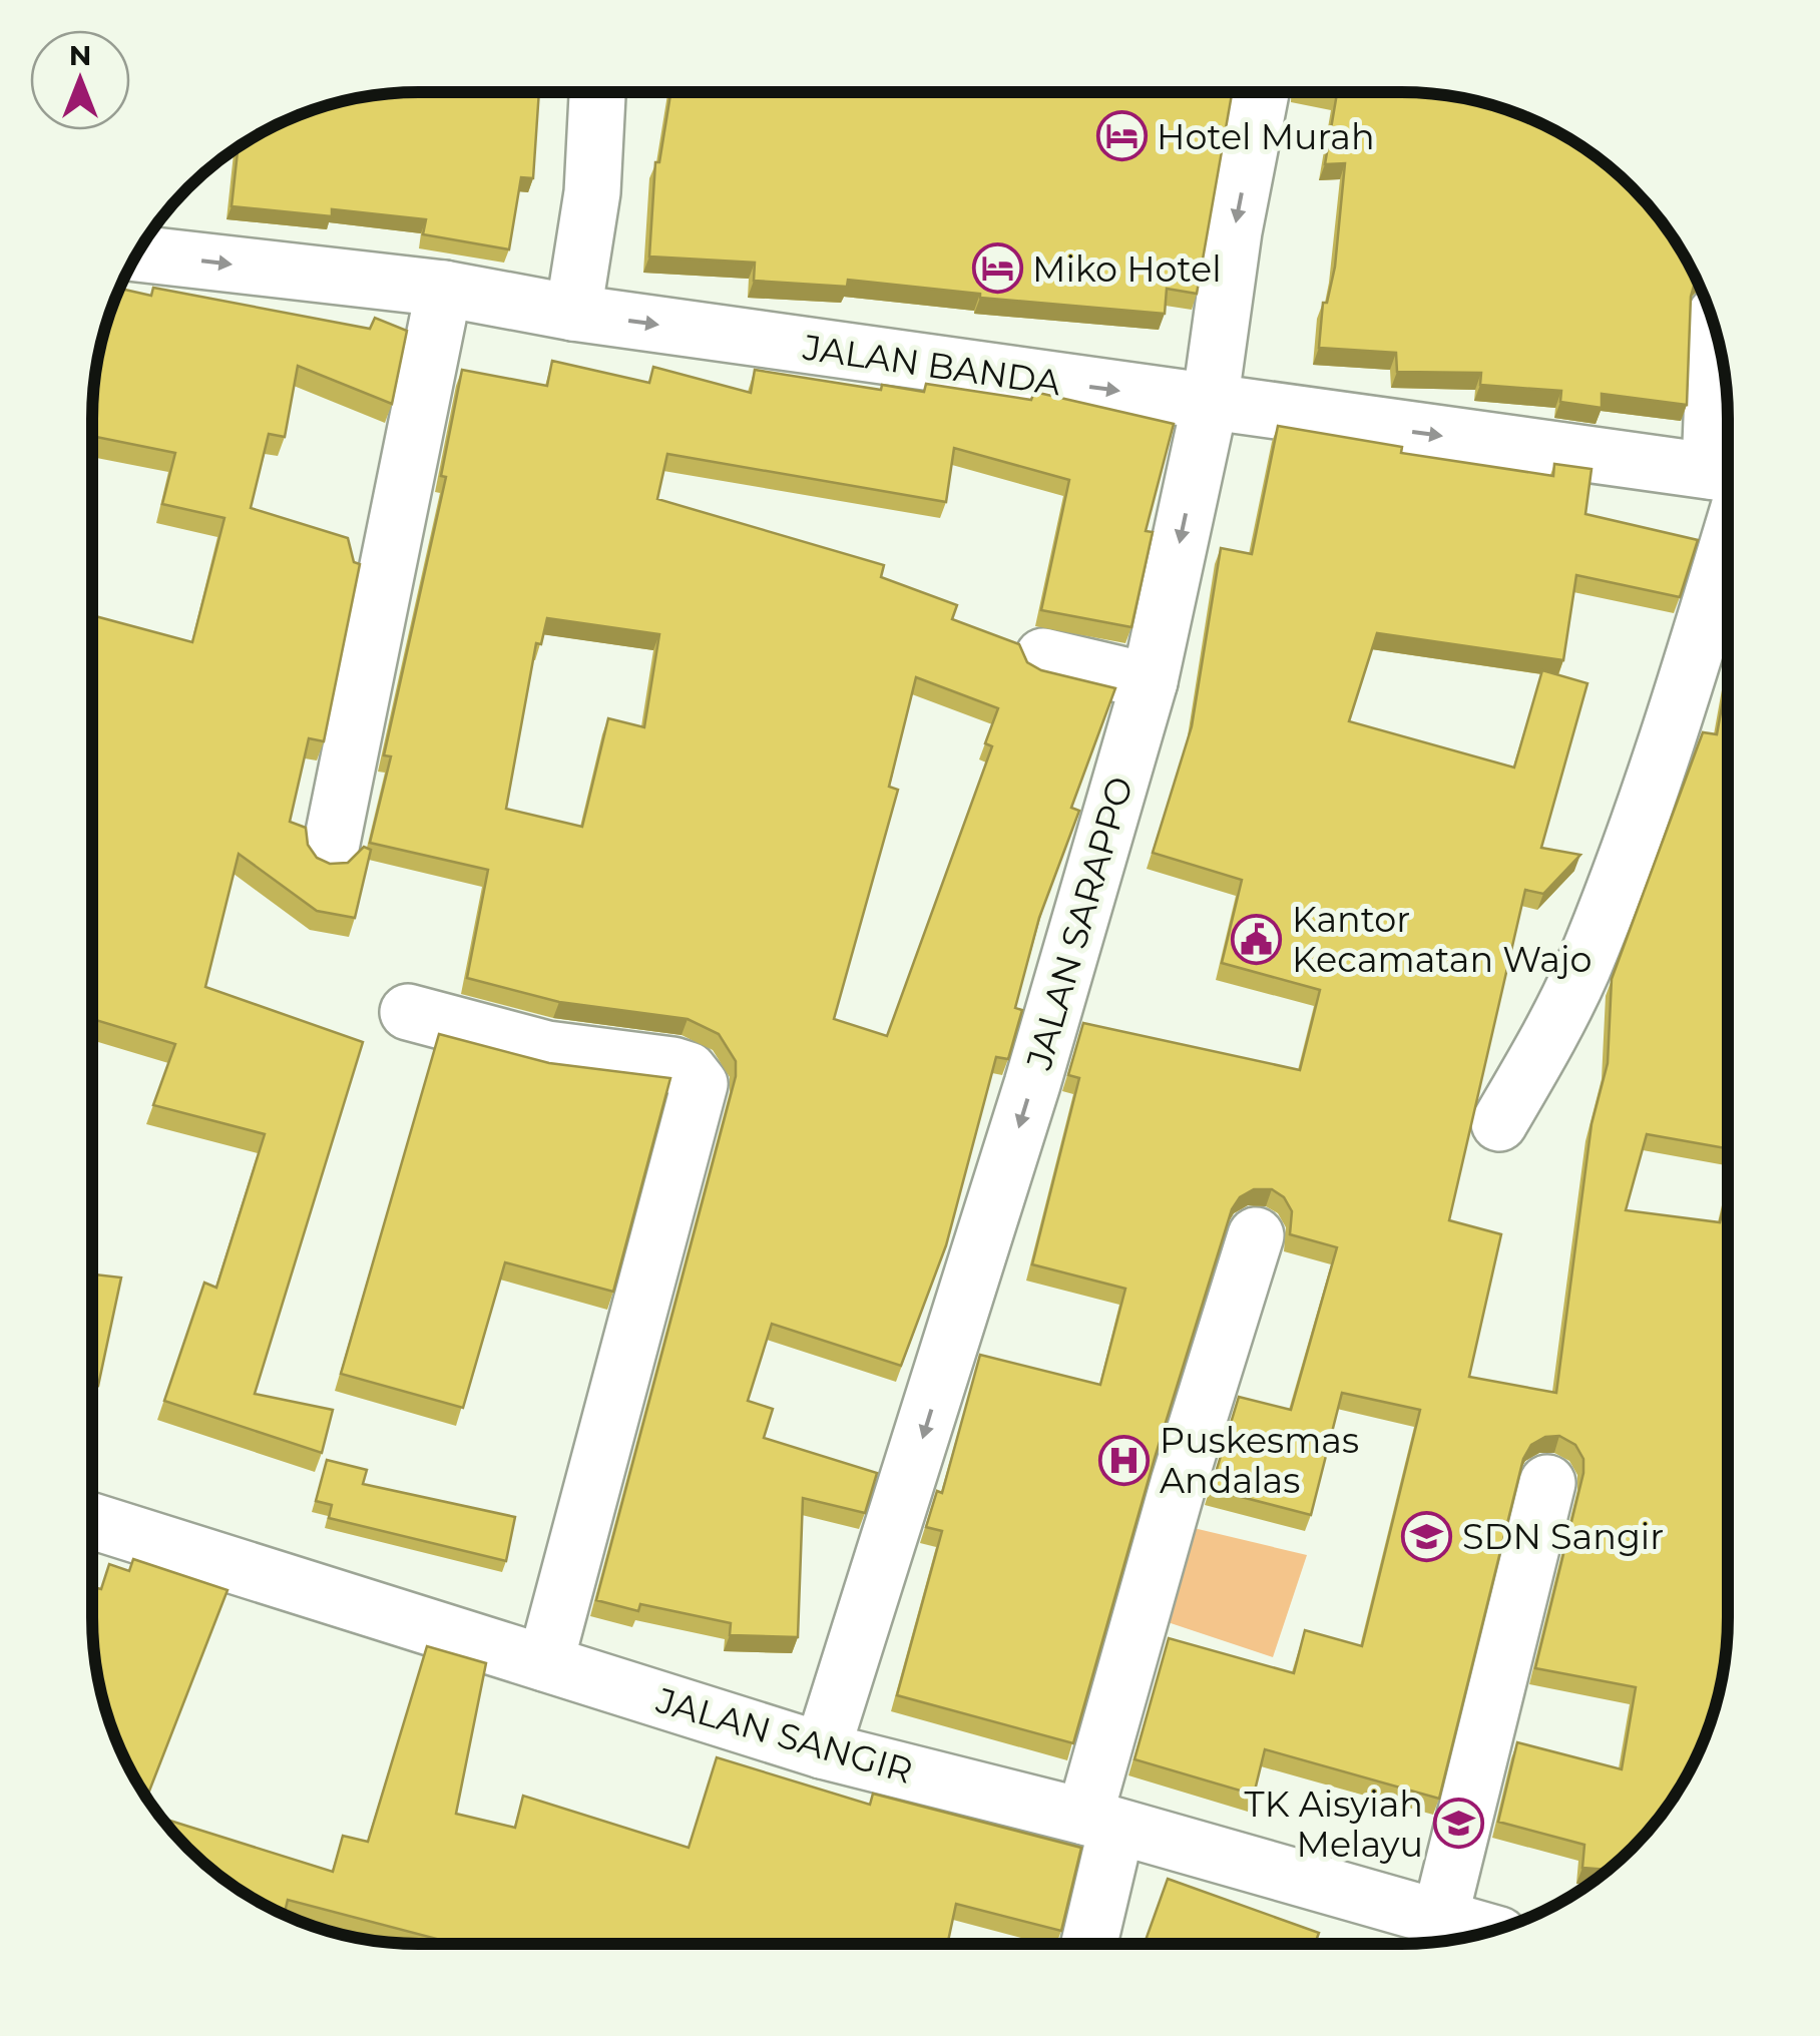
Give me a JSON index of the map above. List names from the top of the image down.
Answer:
{
  "streets": {
    "street": ["JALAN BANDA", "JALAN SARAPPO", "JALAN SANGIR"]
  },
  "crossings": [
    ["JALAN BANDA", "JALAN SARAPPO"],
    ["JALAN SARAPPO", "JALAN SANGIR"]
  ],
  "one_way": ["JALAN BANDA"],
  "places": {
    "hotel": ["Hotel Murah", "Miko Hotel"],
    "public building": ["Kantor Kecamatan Wajo"],
    "hospital": ["Puskesmas Andalas"],
    "school or university": ["SDN Sangir", "TK Aisyiah Melayu"]
  },
  "north": "top"
}
